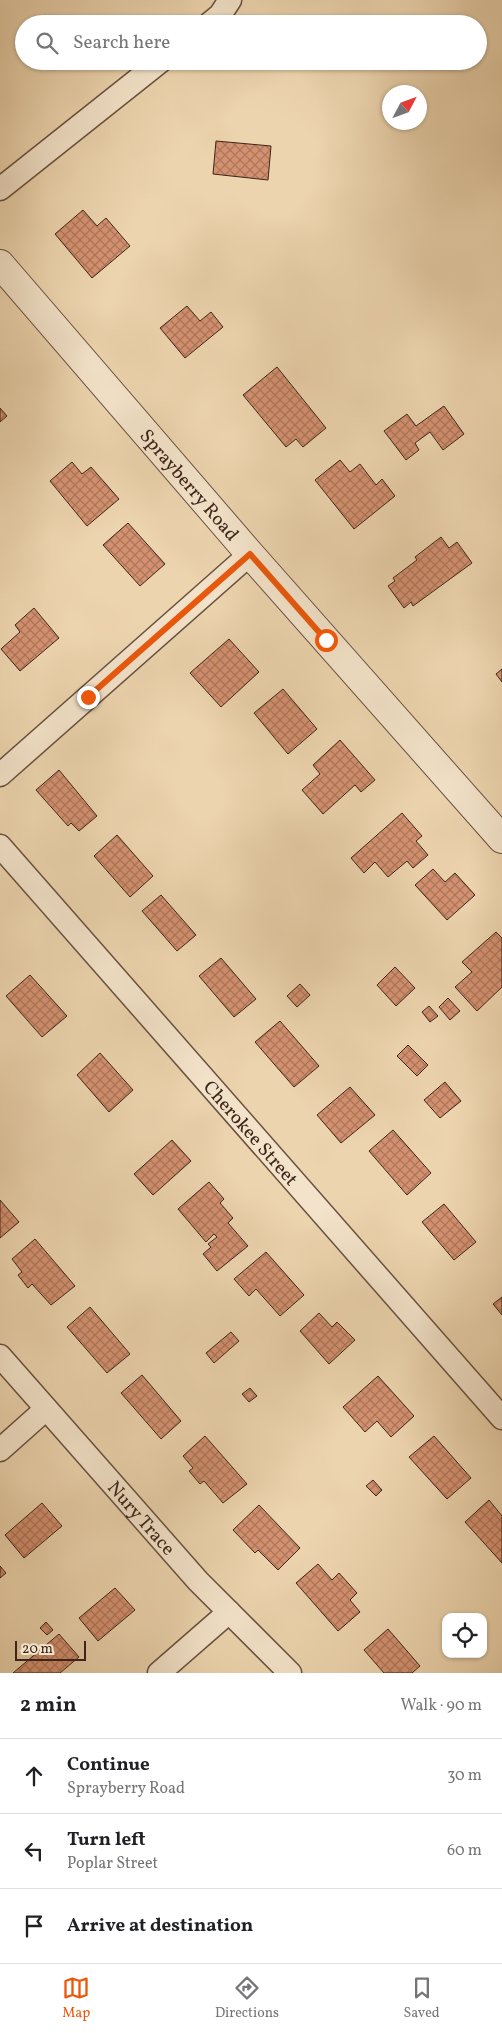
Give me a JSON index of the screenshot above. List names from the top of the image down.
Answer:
{
  "streets": {
    "street": ["Sprayberry Road", "Cherokee Street", "Nury Trace"]
  },
  "scale_bar": "20 m",
  "north": "top right",
  "page": {
    "search": "Search here",
    "scale": "20 m",
    "heading": ["2 min", "Walk · 90 m"],
    "list": [
      ["Continue", "Sprayberry Road", "30 m"],
      ["Turn left", "Poplar Street", "60 m"],
      "Arrive at destination"
    ],
    "nav": ["Map", "Directions", "Saved"]
  }
}
